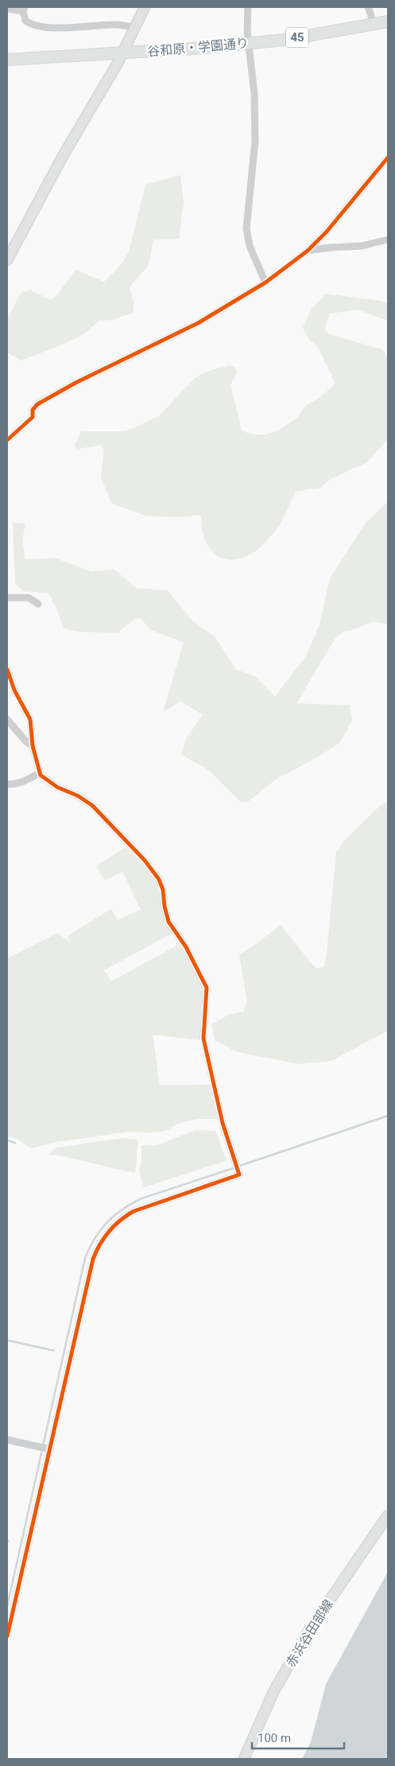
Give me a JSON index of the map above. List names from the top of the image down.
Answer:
{
  "streets": {
    "main road": ["45", "谷和原・学園通り"],
    "street": ["赤浜谷田部線"]
  },
  "scale_bar": "100 m"
}
